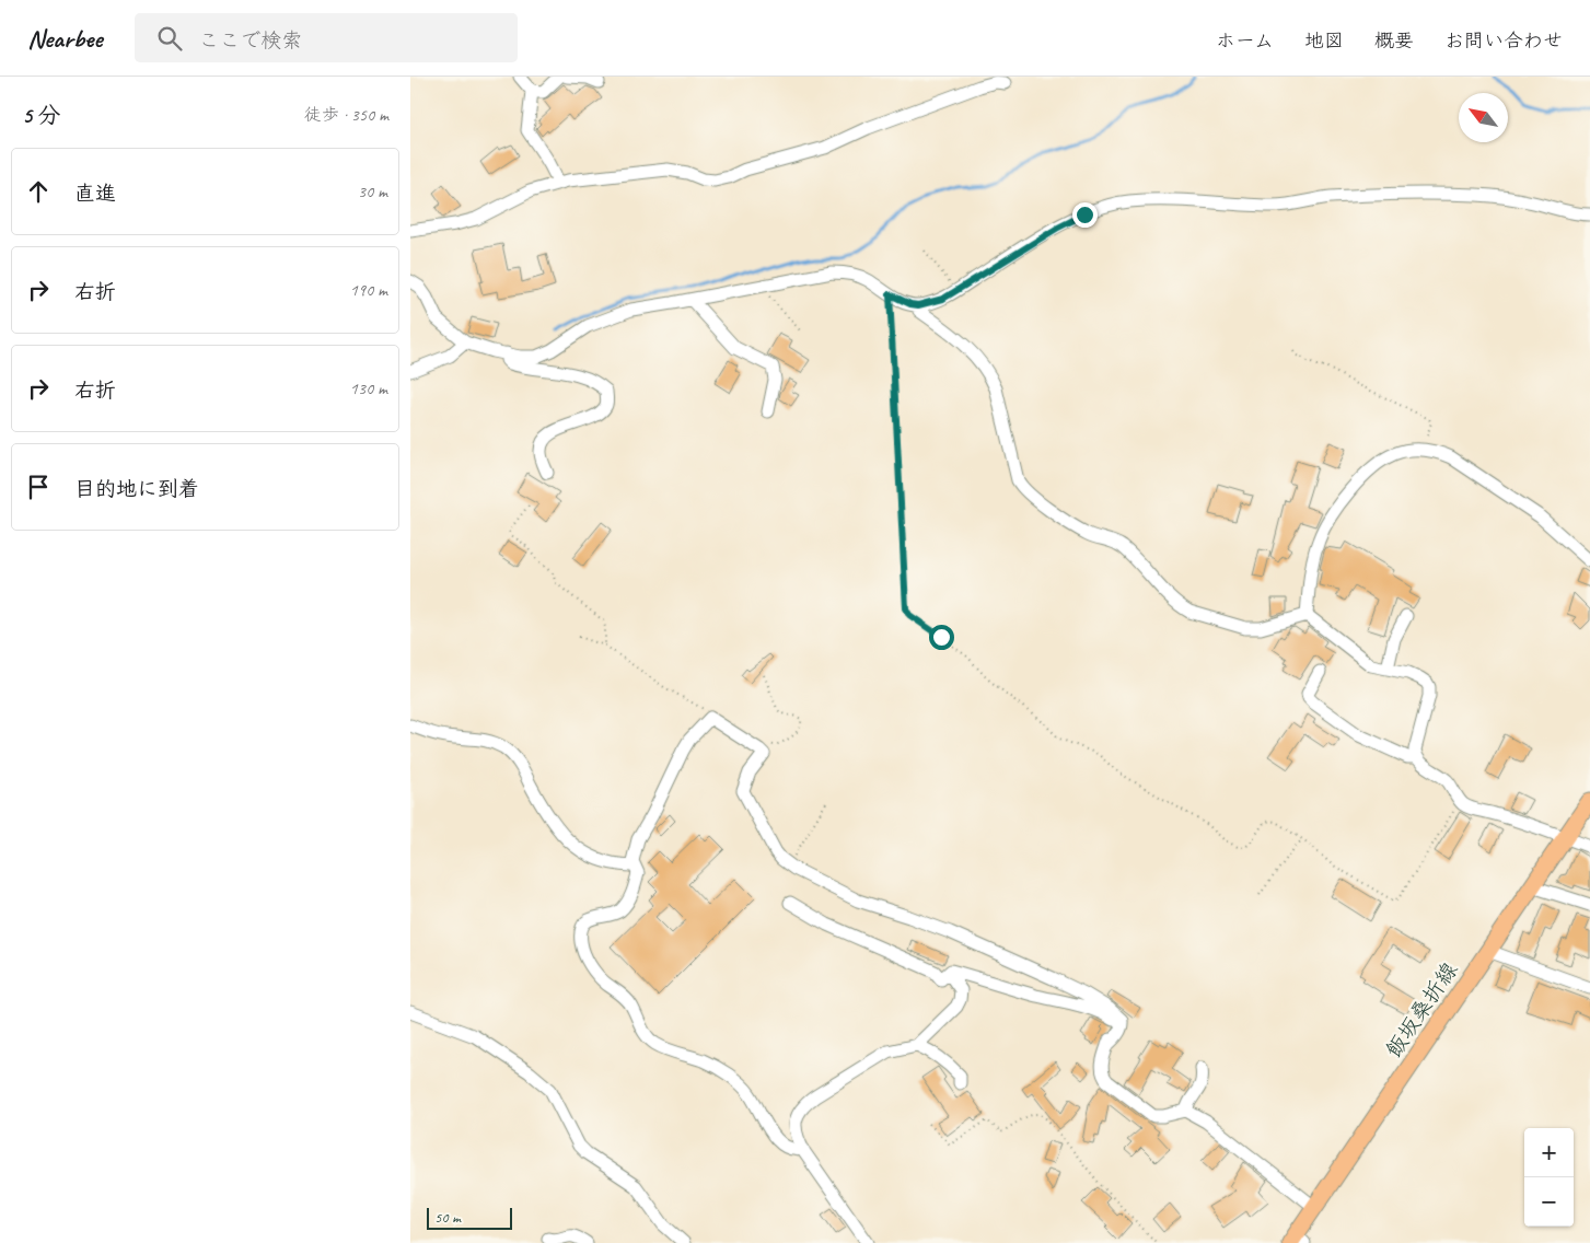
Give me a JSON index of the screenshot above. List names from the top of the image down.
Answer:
{
  "streets": {
    "main road": ["飯坂桑折線"]
  },
  "scale_bar": "50 m",
  "north": "top left",
  "page": {
    "header": "Nearbee",
    "search": "ここで検索",
    "nav": [
      "ホーム",
      "地図",
      "概要",
      "お問い合わせ"
    ],
    "heading": ["5 分", "徒歩 · 350 m"],
    "list": [
      ["直進", "30 m"],
      ["右折", "190 m"],
      ["右折", "130 m"],
      "目的地に到着"
    ],
    "map_buttons": ["+", "−"],
    "scale": "50 m"
  }
}
